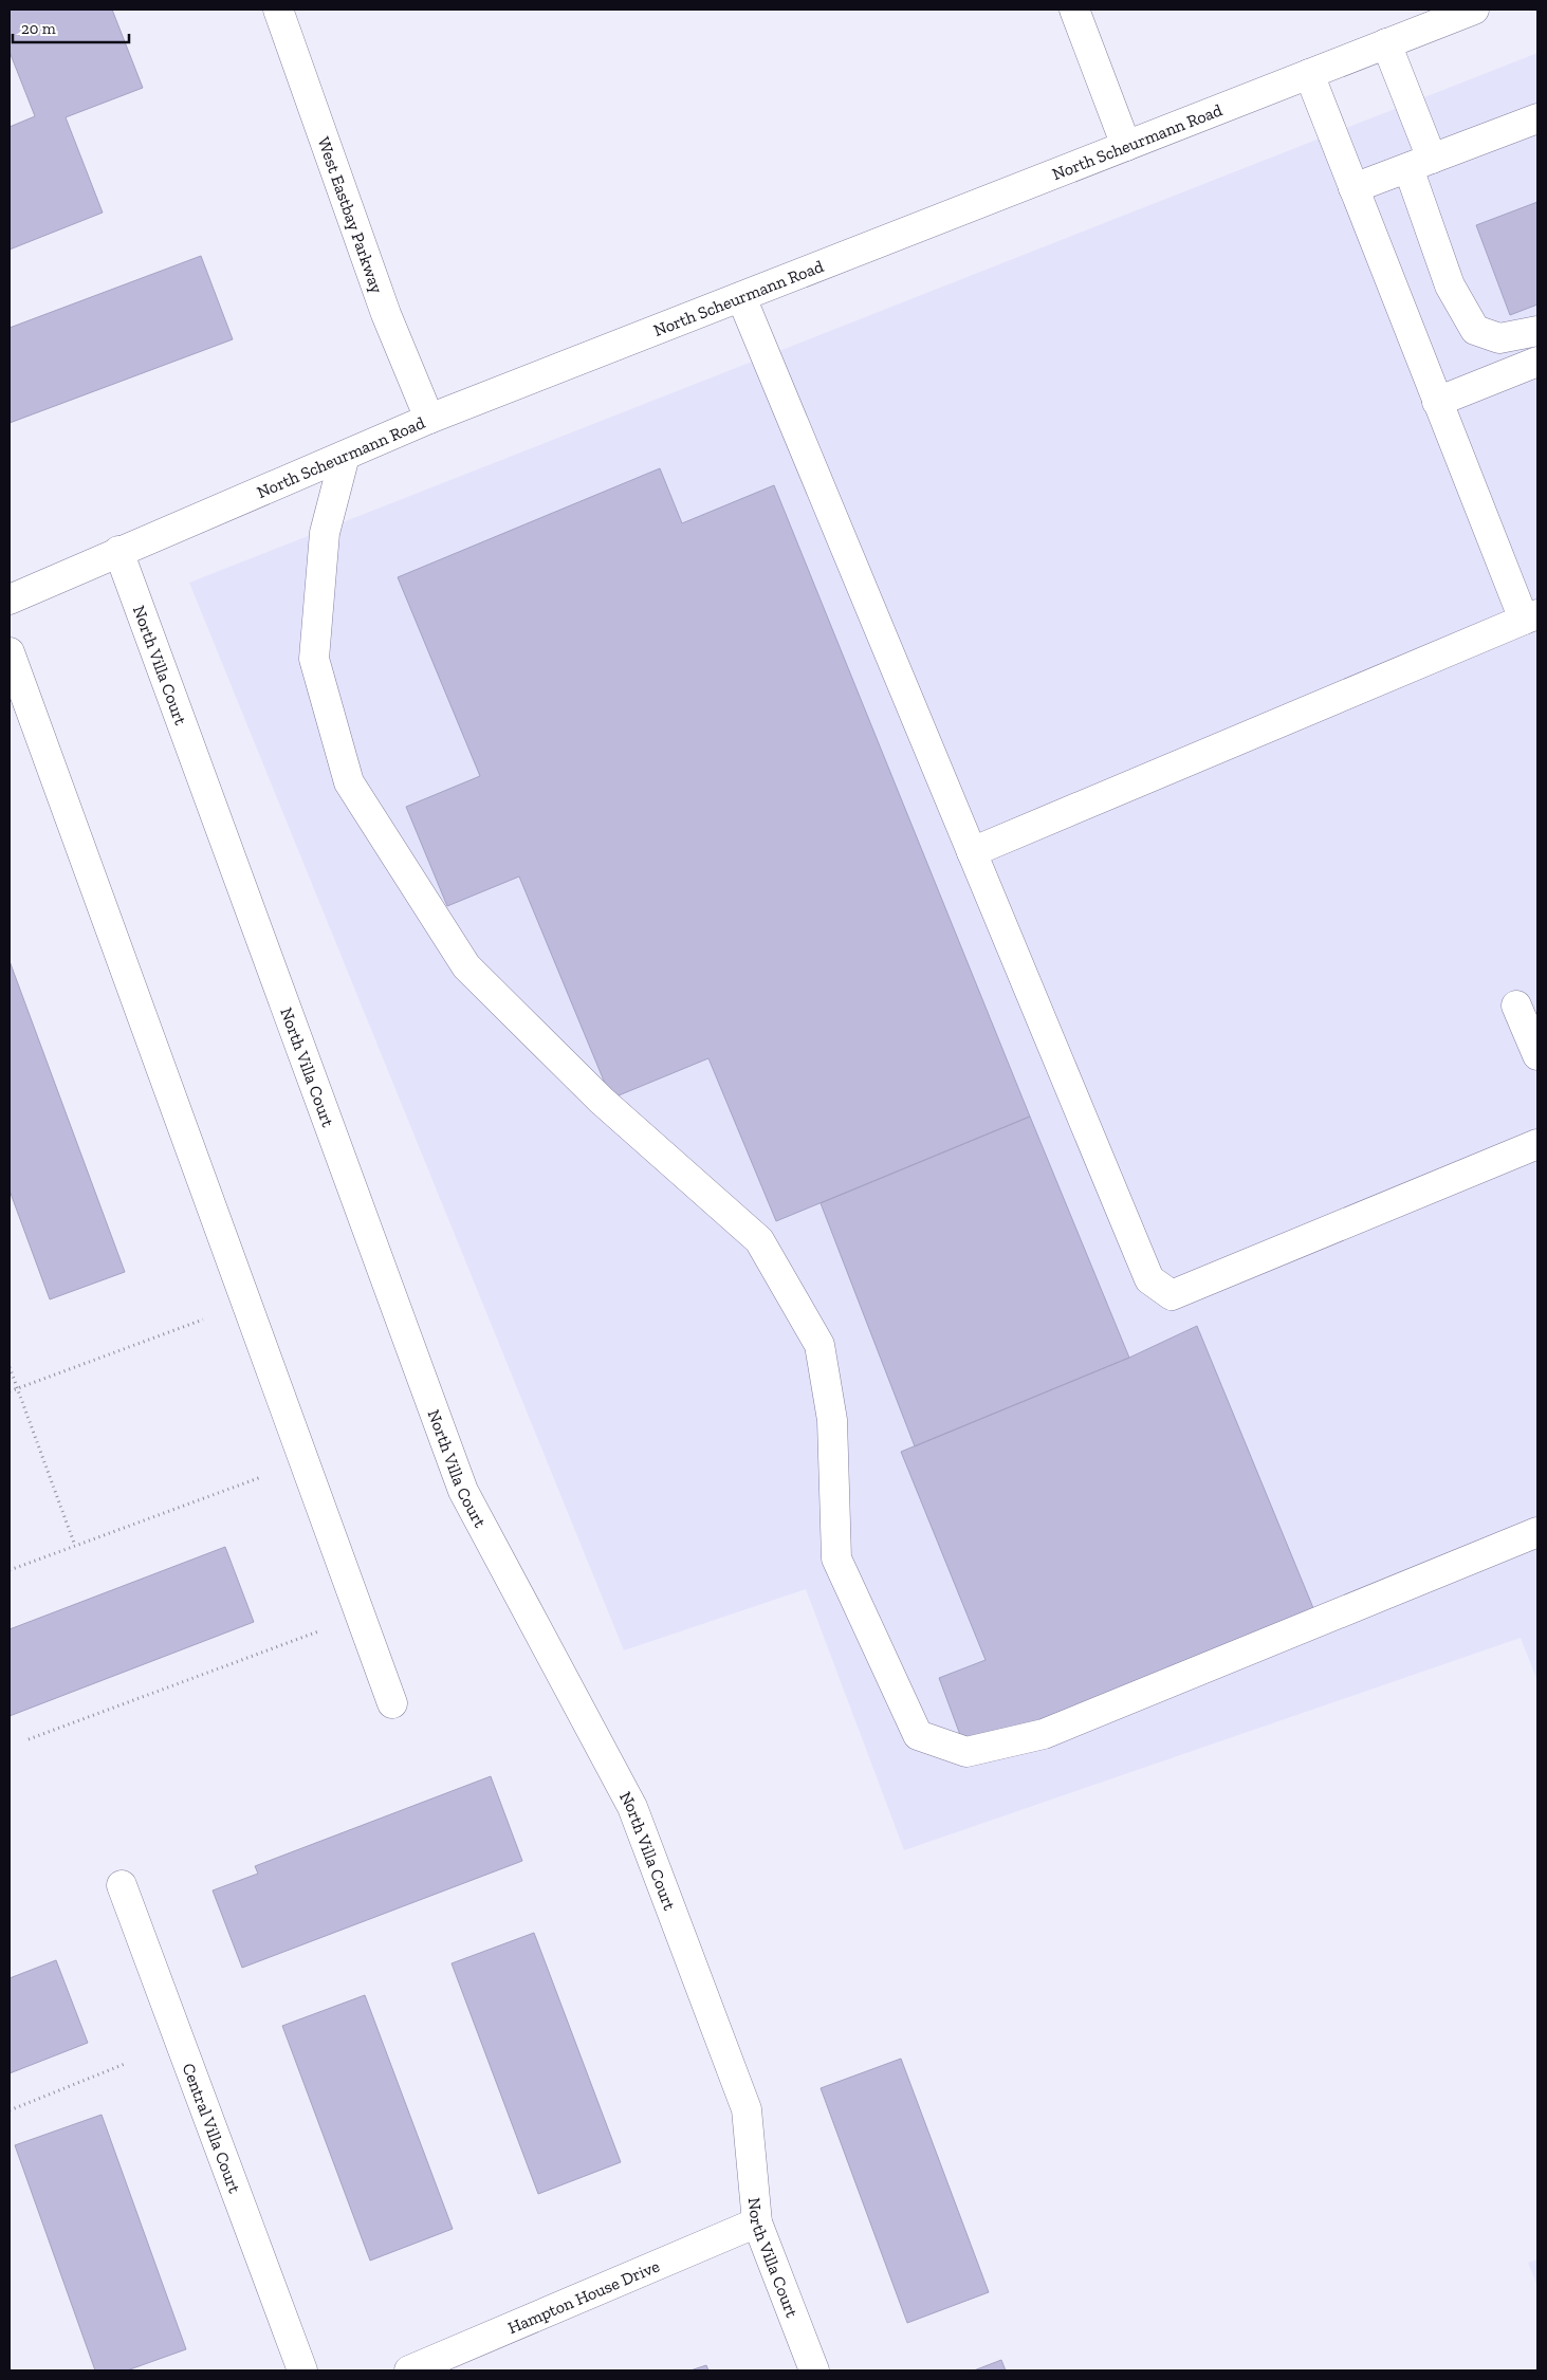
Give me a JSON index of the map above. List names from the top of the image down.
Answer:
{
  "streets": {
    "street": [
      "North Scheurmann Road",
      "West Eastbay Parkway",
      "North Villa Court",
      "Central Villa Court",
      "Hampton House Drive"
    ]
  },
  "crossings": [
    ["North Scheurmann Road", "West Eastbay Parkway"],
    ["North Scheurmann Road", "North Villa Court"],
    ["North Villa Court", "Hampton House Drive"]
  ],
  "scale_bar": "20 m"
}
